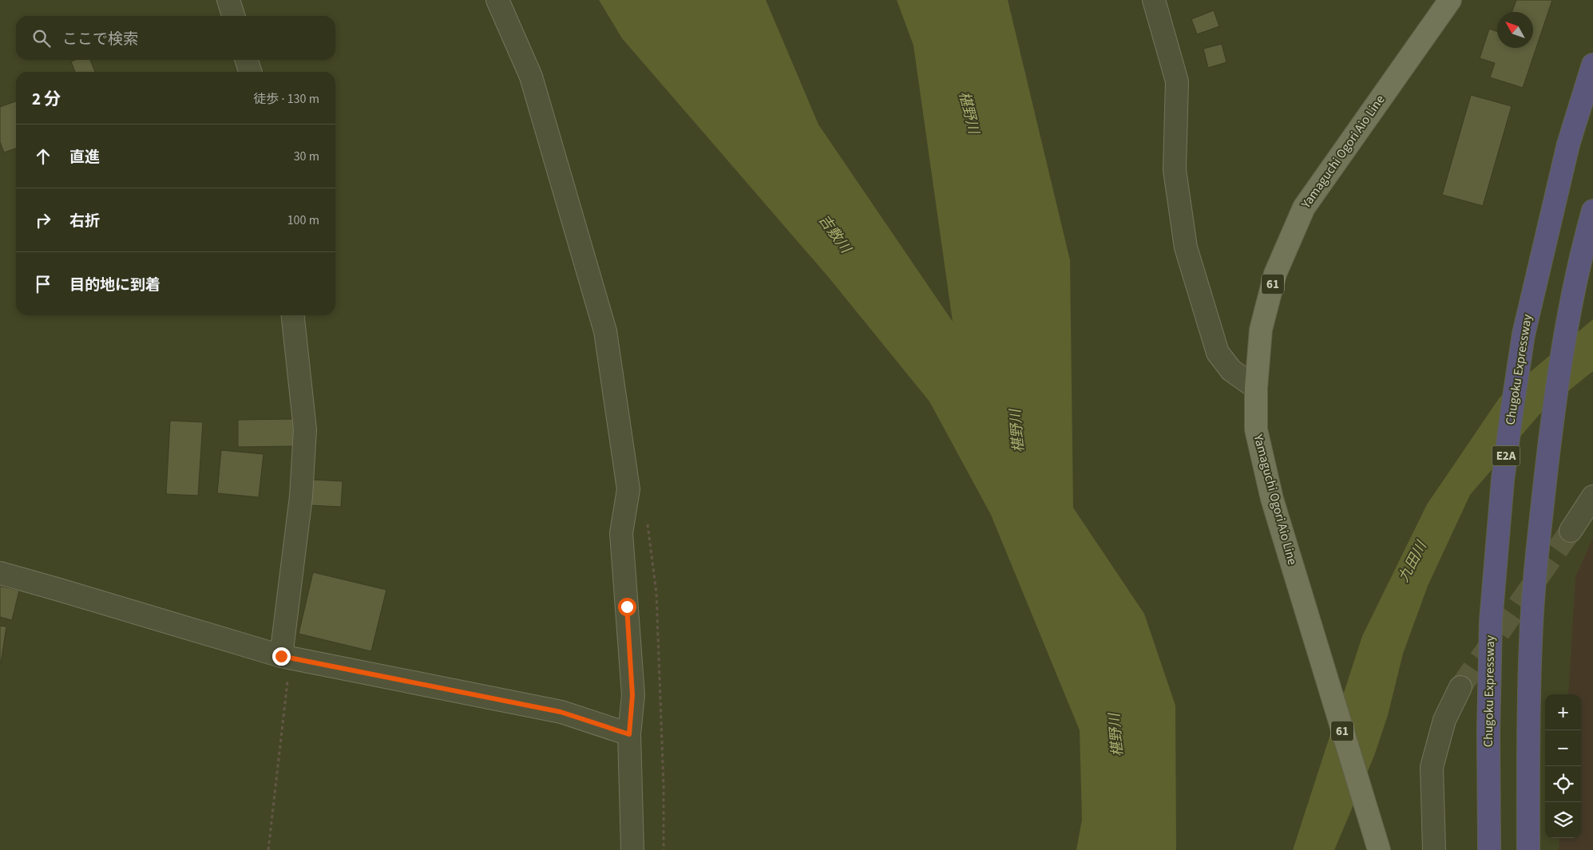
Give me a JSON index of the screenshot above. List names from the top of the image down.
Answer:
{
  "streets": {
    "highway": ["Chugoku Expressway", "E2A"],
    "main road": ["Yamaguchi Ogori Aio Line", "61"]
  },
  "water": ["椹野川", "吉敷川", "九田川"],
  "north": "top left",
  "page": {
    "search": "ここで検索",
    "heading": ["2 分", "徒歩 · 130 m"],
    "list": [
      ["直進", "30 m"],
      ["右折", "100 m"],
      "目的地に到着"
    ],
    "map_buttons": ["+", "−"]
  }
}
